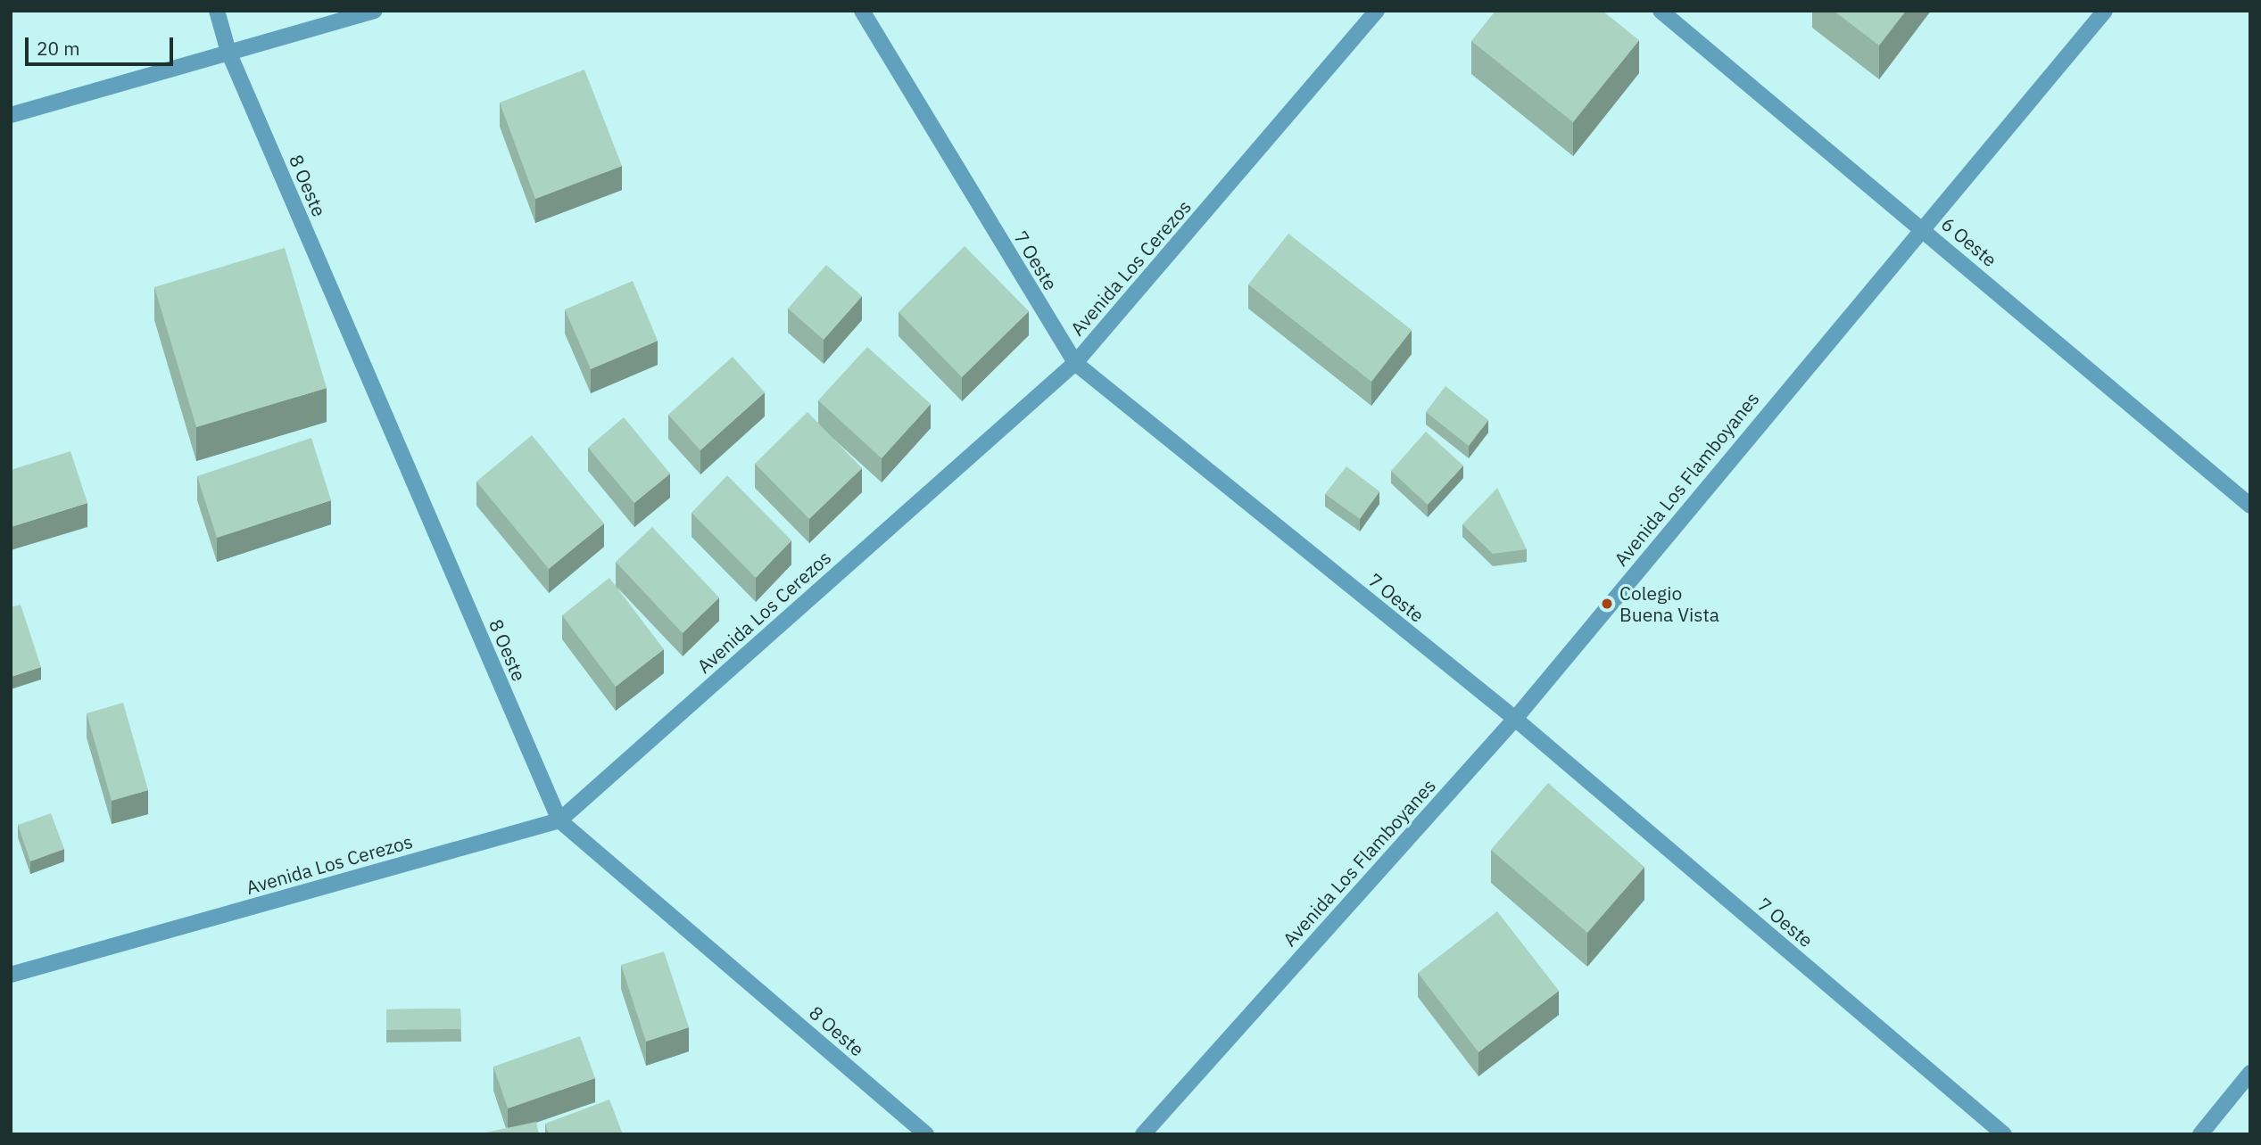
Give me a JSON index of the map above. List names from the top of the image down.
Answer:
{
  "streets": {
    "street": [
      "8 Oeste",
      "6 Oeste",
      "7 Oeste",
      "Avenida Los Cerezos",
      "Avenida Los Flamboyanes"
    ]
  },
  "crossings": [
    ["8 Oeste", "Avenida Los Cerezos"],
    ["6 Oeste", "Avenida Los Flamboyanes"],
    ["7 Oeste", "Avenida Los Cerezos"],
    ["7 Oeste", "Avenida Los Flamboyanes"]
  ],
  "places": ["Colegio Buena Vista"],
  "scale_bar": "20 m"
}
